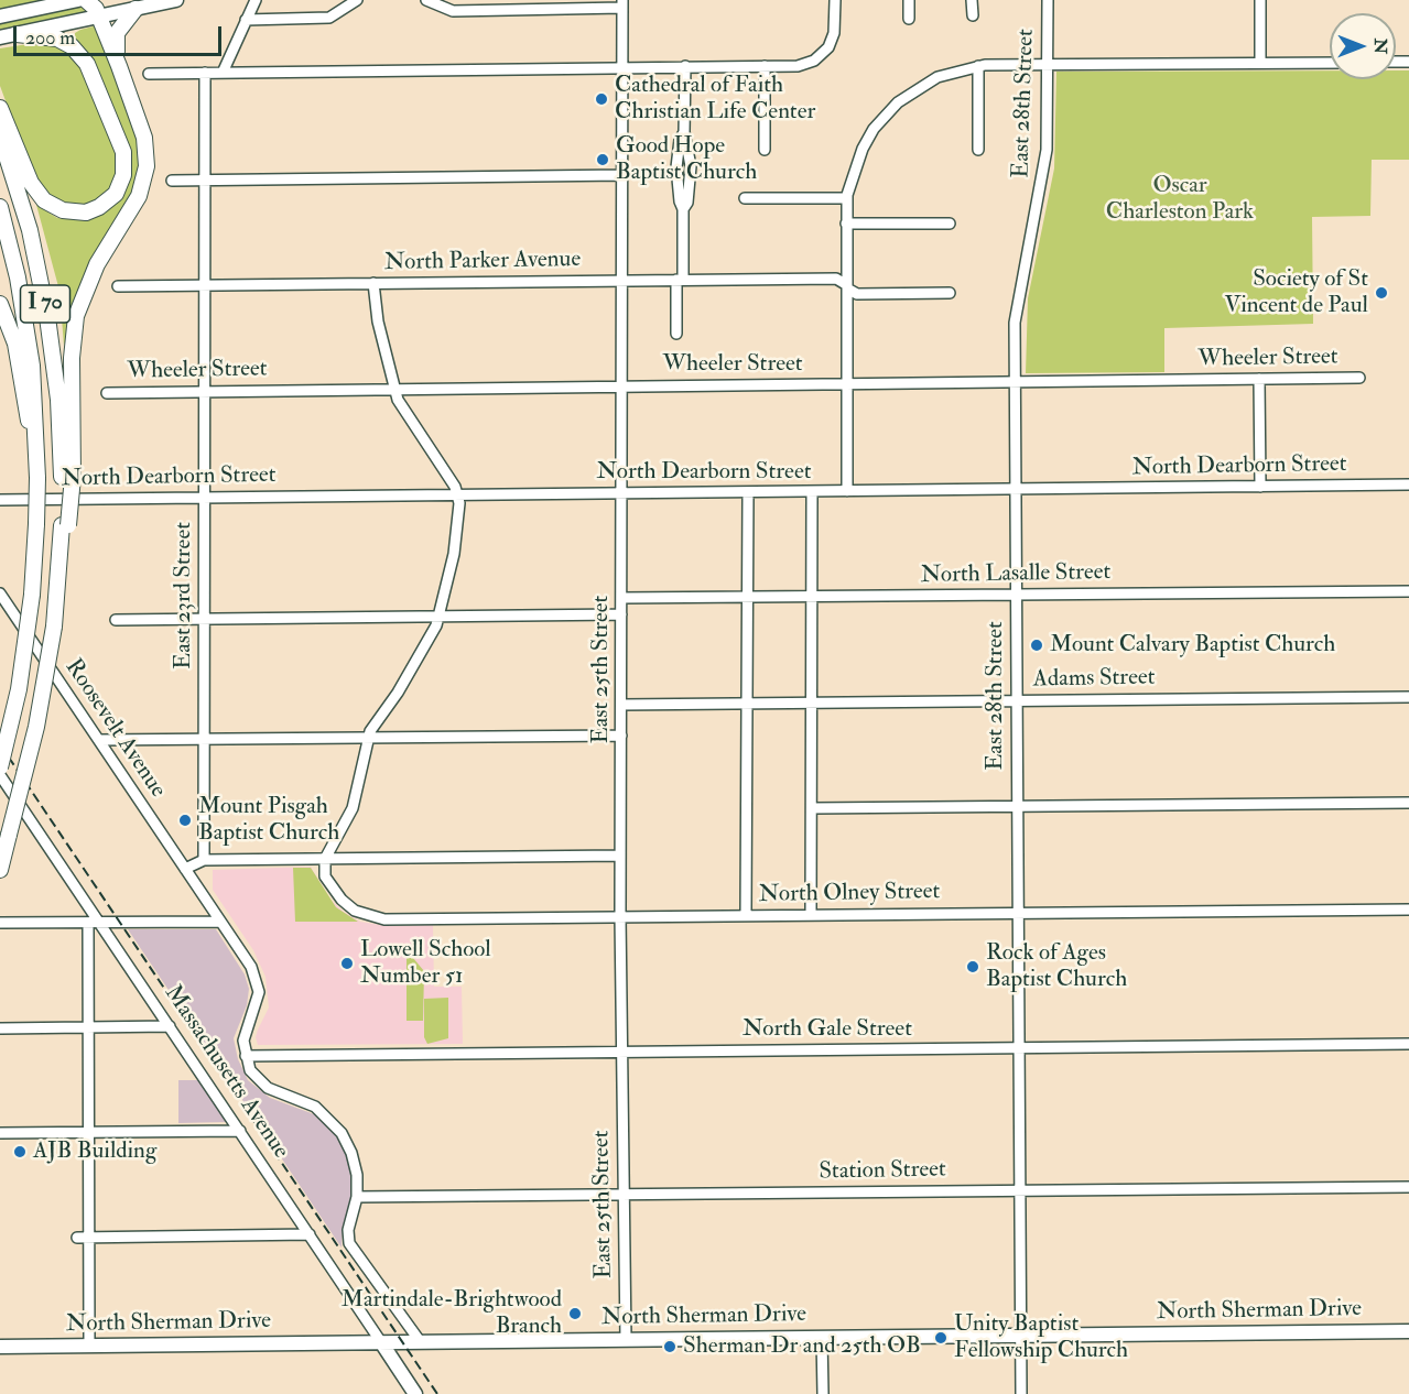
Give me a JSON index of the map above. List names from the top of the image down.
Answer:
{
  "streets": {
    "highway": ["I 70"],
    "main road": ["Massachusetts Avenue", "North Sherman Drive"],
    "street": [
      "East 28th Street",
      "North Parker Avenue",
      "Wheeler Street",
      "North Dearborn Street",
      "North Lasalle Street",
      "East 23rd Street",
      "East 25th Street",
      "Adams Street",
      "Roosevelt Avenue",
      "North Olney Street",
      "North Gale Street",
      "Station Street"
    ]
  },
  "crossings": [
    ["East 28th Street", "Wheeler Street"],
    ["East 28th Street", "North Dearborn Street"],
    ["East 28th Street", "North Lasalle Street"],
    ["East 28th Street", "Adams Street"],
    ["East 28th Street", "North Olney Street"],
    ["East 28th Street", "North Gale Street"],
    ["East 28th Street", "Station Street"],
    ["East 28th Street", "North Sherman Drive"],
    ["North Parker Avenue", "East 23rd Street"],
    ["North Parker Avenue", "East 25th Street"],
    ["Wheeler Street", "East 23rd Street"],
    ["Wheeler Street", "East 25th Street"],
    ["North Dearborn Street", "East 23rd Street"],
    ["North Dearborn Street", "East 25th Street"],
    ["North Lasalle Street", "East 25th Street"],
    ["East 25th Street", "Adams Street"],
    ["East 25th Street", "North Olney Street"],
    ["East 25th Street", "North Gale Street"],
    ["East 25th Street", "Station Street"],
    ["East 25th Street", "North Sherman Drive"],
    ["Roosevelt Avenue", "North Gale Street"],
    ["Massachusetts Avenue", "North Sherman Drive"]
  ],
  "parks": ["Oscar Charleston Park"],
  "places": [
    "Cathedral of Faith Christian Life Center",
    "Good Hope Baptist Church",
    "Society of St Vincent de Paul",
    "Mount Calvary Baptist Church",
    "Mount Pisgah Baptist Church",
    "Lowell School Number 51",
    "Rock of Ages Baptist Church",
    "AJB Building",
    "Martindale-Brightwood Branch",
    "Unity Baptist Fellowship Church",
    "Sherman Dr and 25th OB"
  ],
  "scale_bar": "200 m",
  "north": "right"
}
